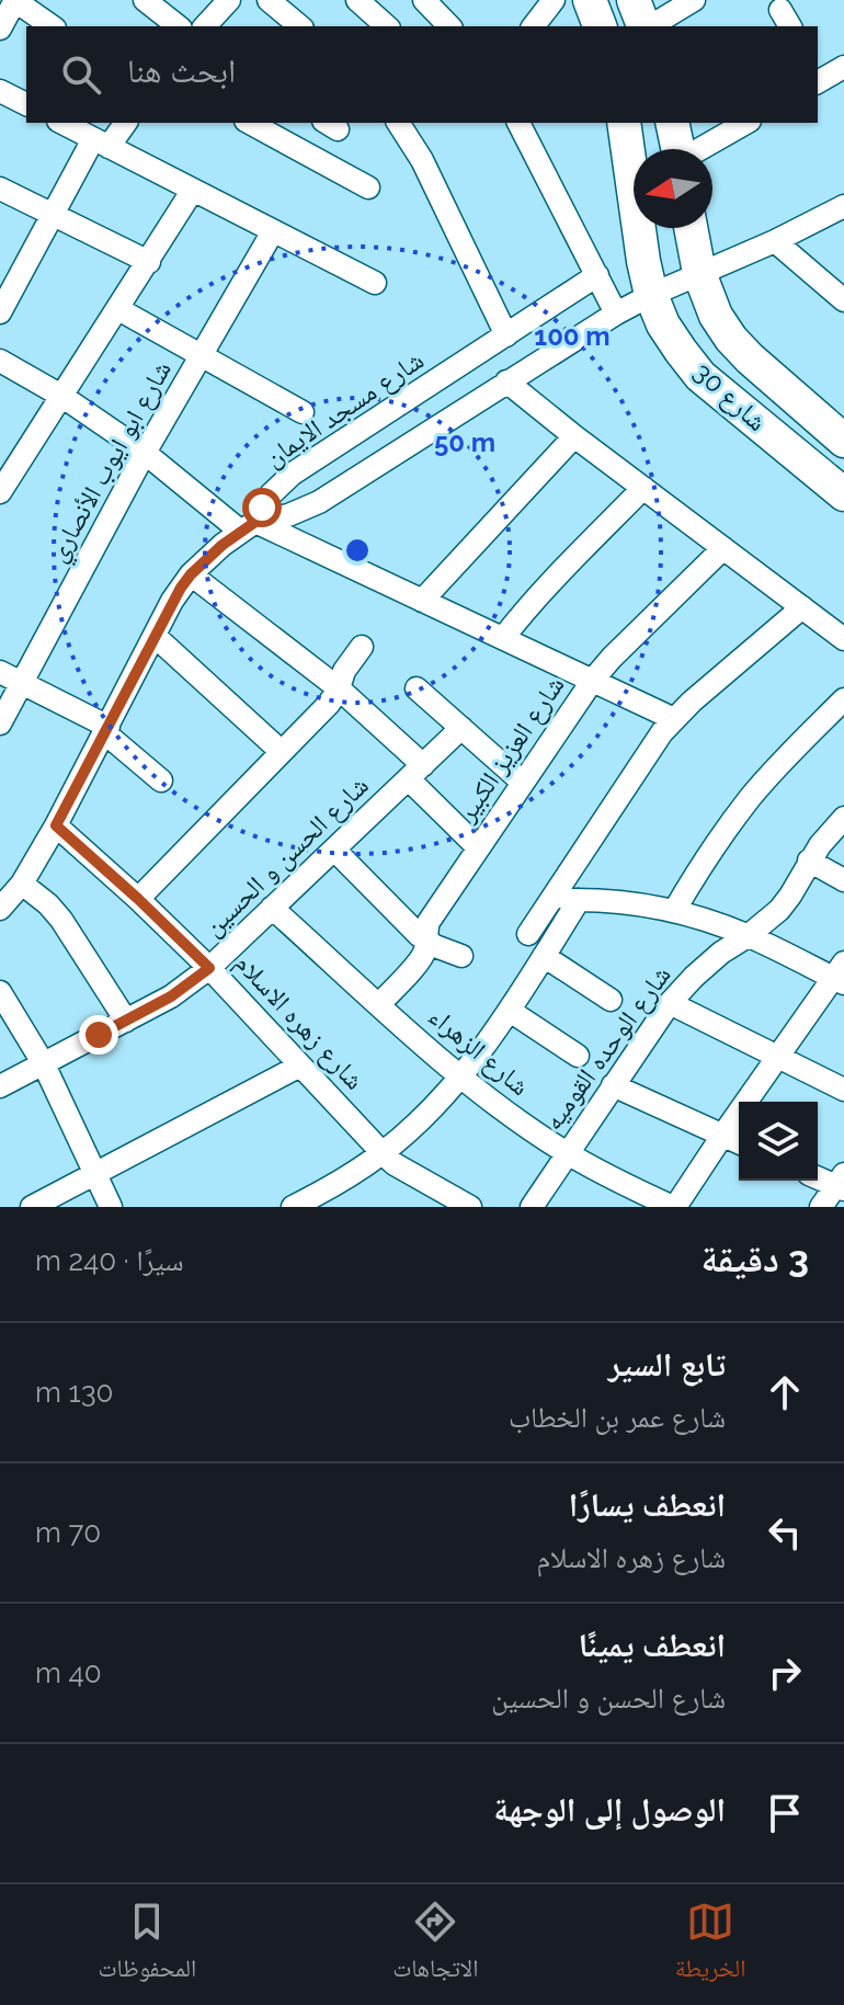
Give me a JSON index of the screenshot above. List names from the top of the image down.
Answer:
{
  "streets": {
    "street": [
      "شارع 30",
      "شارع مسجد الايمان",
      "شارع ابو ايوب الأنصاري",
      "شارع العزيز الكبير",
      "شارع الحسن و الحسين",
      "شارع زهره الاسلام",
      "شارع الوحده القوميه",
      "شارع الزهراء"
    ]
  },
  "crossings": [
    ["شارع العزيز الكبير", "شارع الزهراء"],
    ["شارع الحسن و الحسين", "شارع زهره الاسلام"],
    ["شارع الحسن و الحسين", "شارع الزهراء"],
    ["شارع الوحده القوميه", "شارع الزهراء"]
  ],
  "north": "left",
  "page": {
    "search": "ابحث هنا",
    "heading": ["3 دقيقة", "سيرًا · 240 m"],
    "list": [
      ["تابع السير", "شارع عمر بن الخطاب", "130 m"],
      ["انعطف يسارًا", "شارع زهره الاسلام", "70 m"],
      ["انعطف يمينًا", "شارع الحسن و الحسين", "40 m"],
      "الوصول إلى الوجهة"
    ],
    "nav": ["الخريطة", "الاتجاهات", "المحفوظات"]
  },
  "rings": ["100 m", "50 m"]
}
